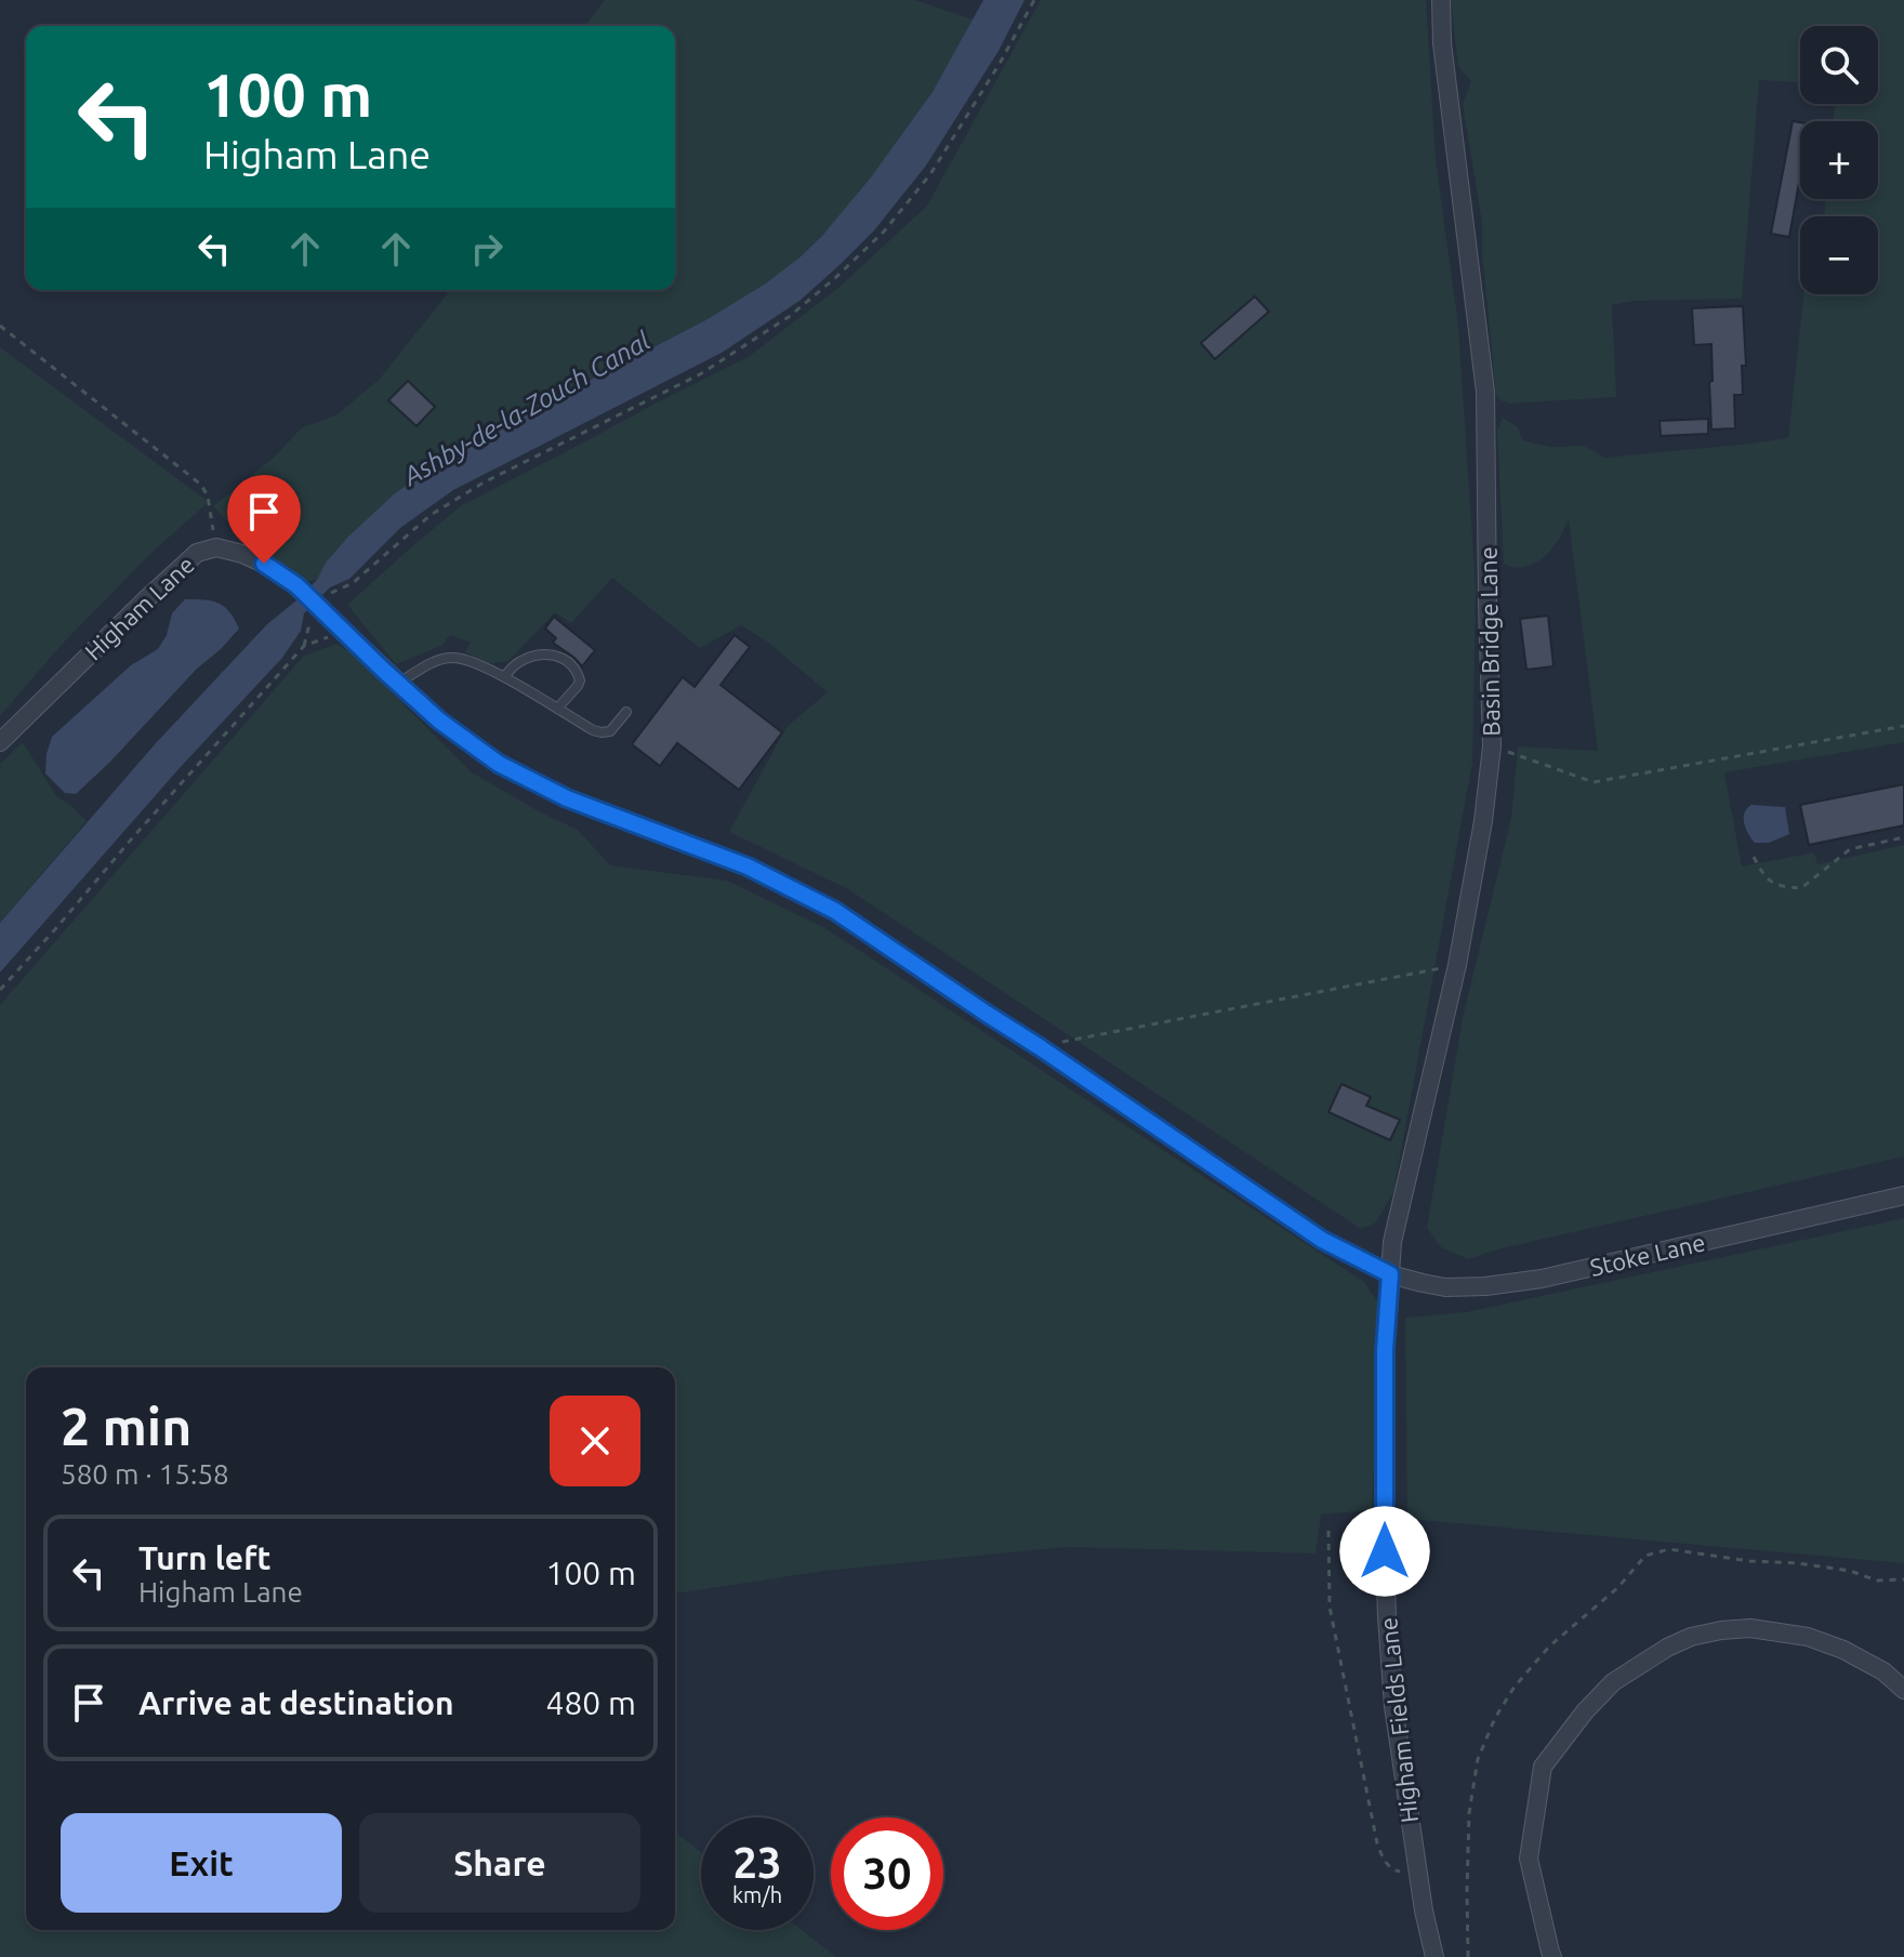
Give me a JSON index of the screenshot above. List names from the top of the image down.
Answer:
{
  "streets": {
    "street": [
      "Higham Lane",
      "Basin Bridge Lane",
      "Stoke Lane",
      "Higham Fields Lane"
    ]
  },
  "crossings": [
    ["Higham Lane", "Basin Bridge Lane"],
    ["Higham Lane", "Stoke Lane"],
    ["Higham Lane", "Higham Fields Lane"],
    ["Basin Bridge Lane", "Stoke Lane"],
    ["Basin Bridge Lane", "Higham Fields Lane"],
    ["Stoke Lane", "Higham Fields Lane"]
  ],
  "water": ["Ashby-de-la-Zouch Canal"],
  "page": {
    "map_buttons": ["+", "−"],
    "turn": ["100 m", "Higham Lane"],
    "heading": ["2 min", "580 m · 15:58"],
    "list": [
      {
        "name": "Turn left",
        "note": "Higham Lane",
        "value": "100 m"
      },
      {
        "name": "Arrive at destination",
        "value": "480 m"
      }
    ],
    "buttons": ["Exit", "Share"],
    "speed": "23 km/h",
    "limit": "30"
  }
}
